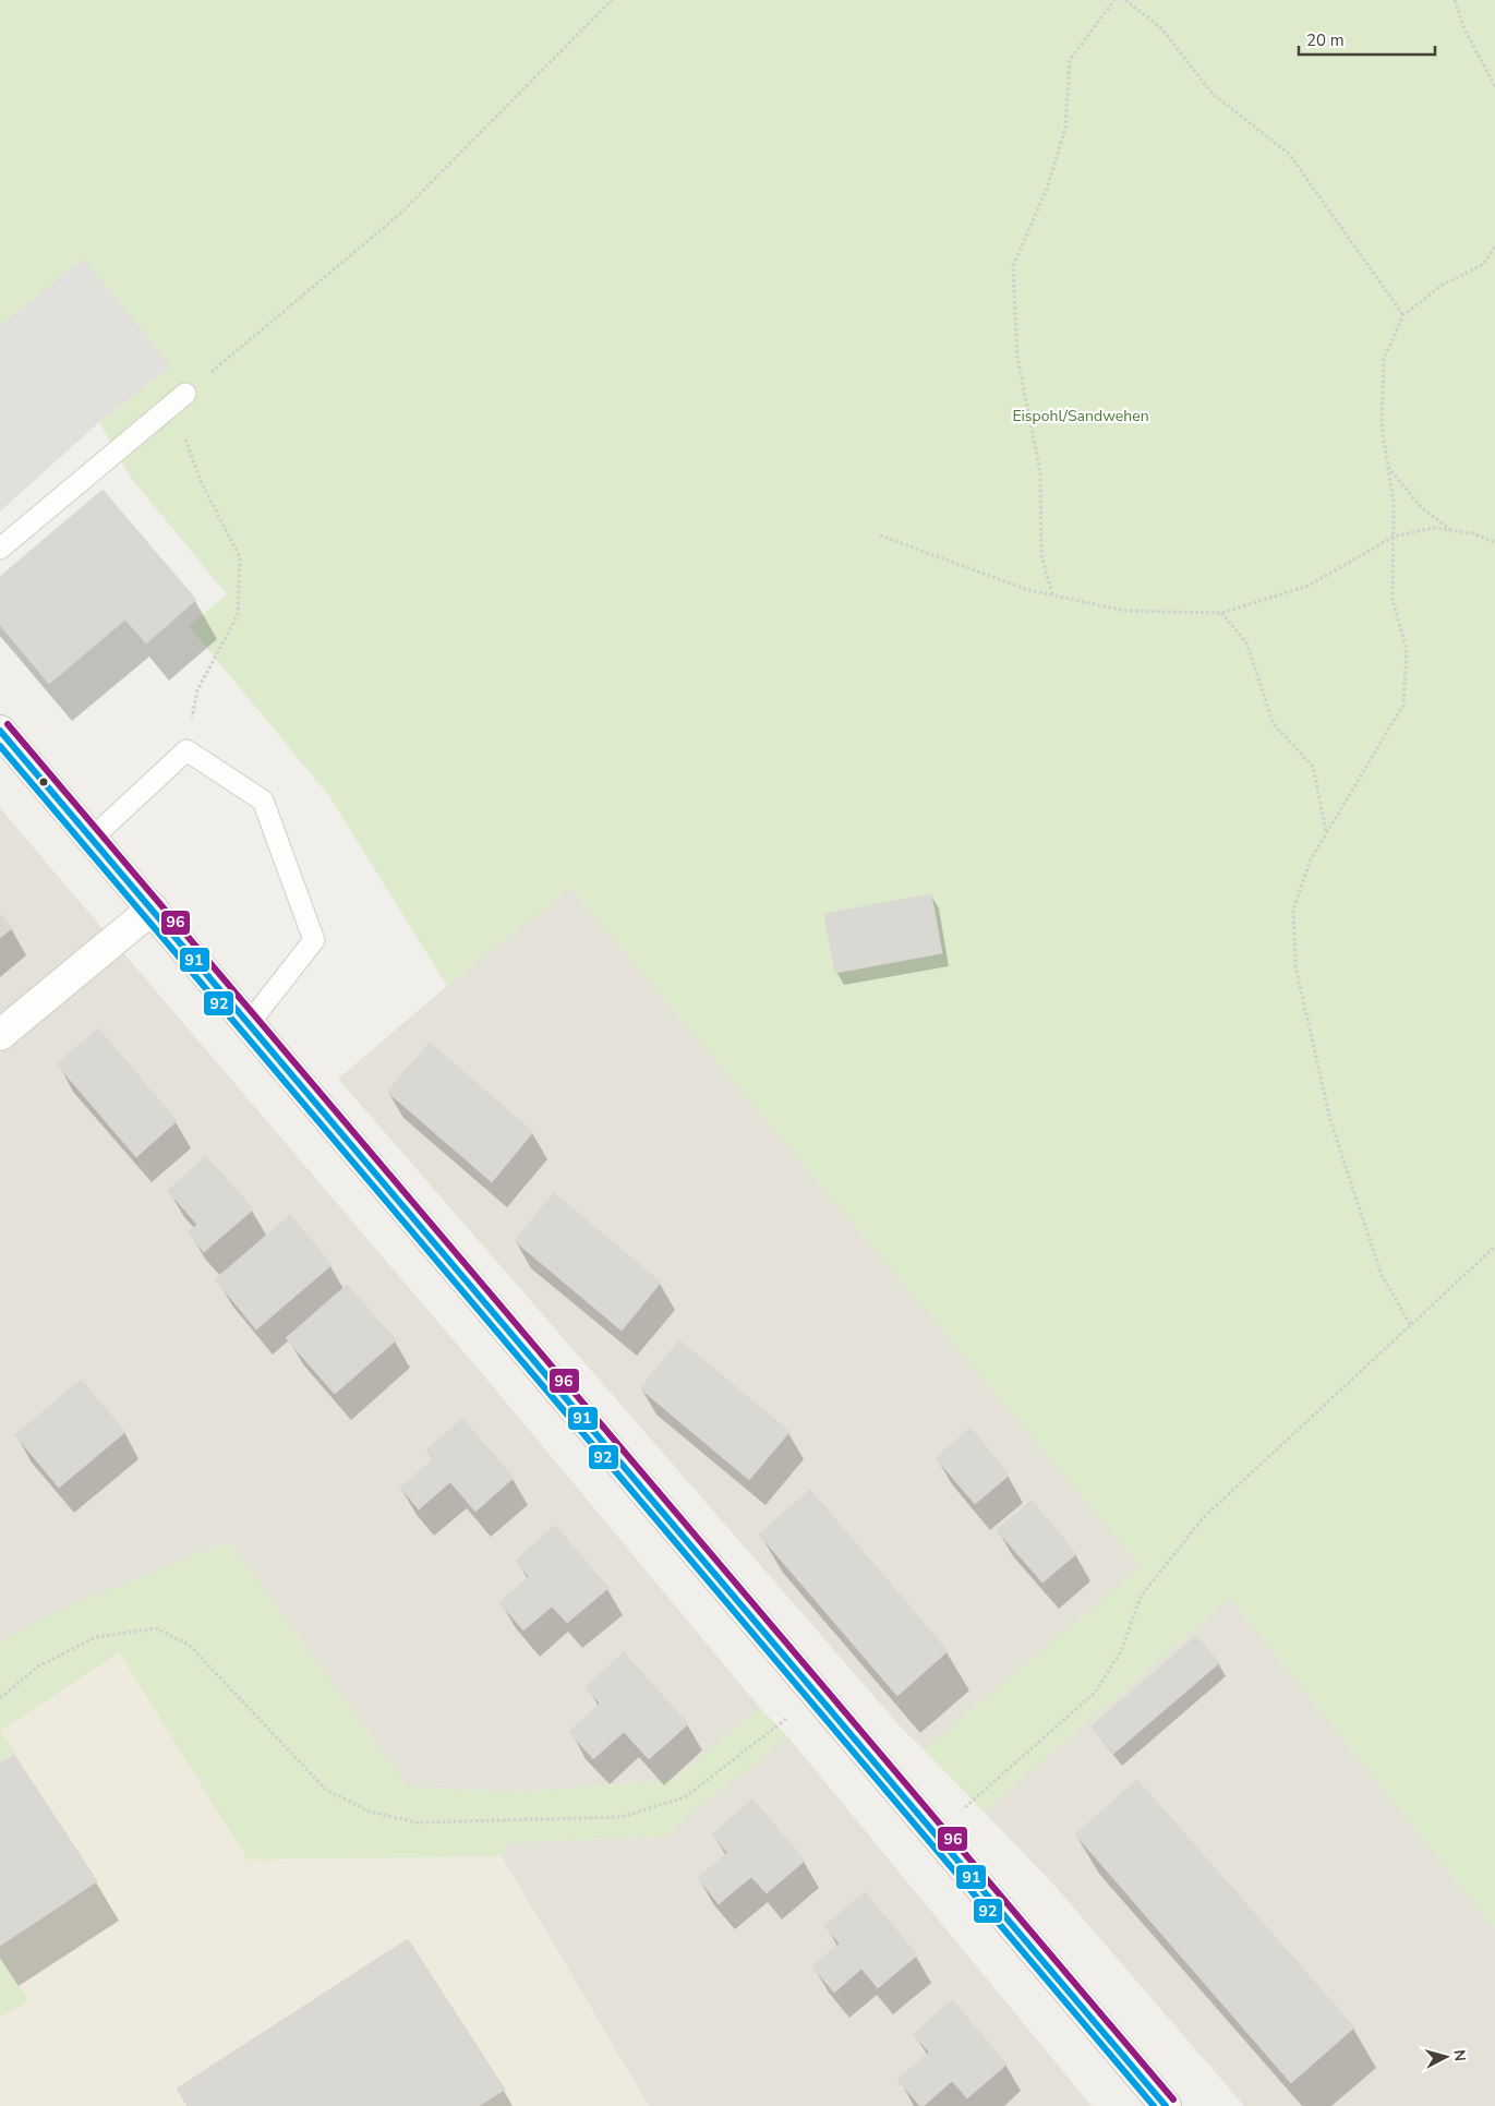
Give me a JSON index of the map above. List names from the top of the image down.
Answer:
{
  "parks": ["Eispohl/Sandwehen"],
  "lines": ["transit line 96", "transit line 91", "transit line 92"],
  "scale_bar": "20 m",
  "north": "right"
}
